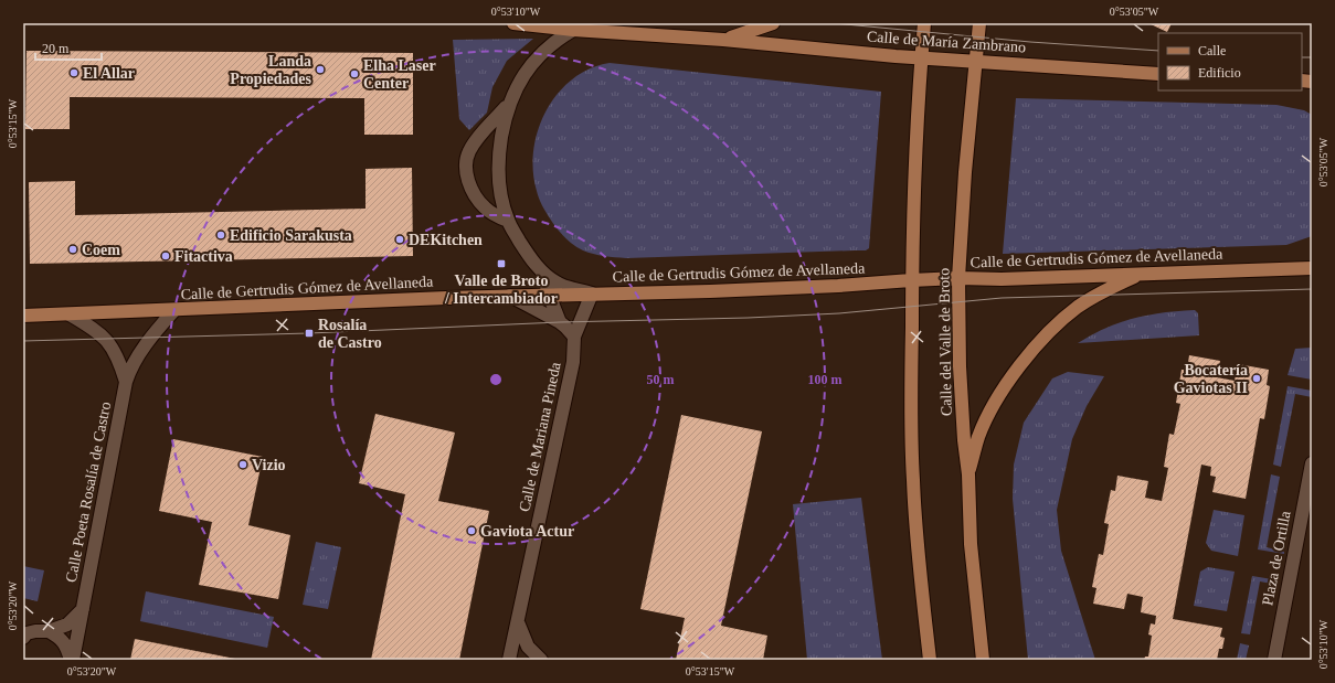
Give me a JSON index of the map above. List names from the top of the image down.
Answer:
{
  "streets": {
    "main road": ["Calle de María Zambrano", "Calle de Gertrudis Gómez de Avellaneda", "Calle del Valle de Broto"],
    "street": ["Calle de Mariana Pineda", "Calle Poeta Rosalía de Castro", "Plaza de Ortilla"]
  },
  "crossings": [
    ["Calle de María Zambrano", "Calle del Valle de Broto"],
    ["Calle de Gertrudis Gómez de Avellaneda", "Calle del Valle de Broto"],
    ["Calle de Gertrudis Gómez de Avellaneda", "Calle Poeta Rosalía de Castro"]
  ],
  "places": {
    "other": [
      "Landa Propiedades",
      "El Allar",
      "Elha Laser Center",
      "Edificio Sarakusta",
      "DEKitchen",
      "Coem",
      "Fitactiva",
      "Bocatería Gaviotas II",
      "Vizio",
      "Gaviota Actur"
    ],
    "transit": ["Valle de Broto / Intercambiador", "Rosalía de Castro"]
  },
  "legend": ["Calle", "Edificio"],
  "scale_bar": "20 m",
  "coordinates": [
    "0°53'10\"W",
    "0°53'05\"W",
    "0°53'15\"W",
    "0°53'20\"W"
  ],
  "rings": ["50 m", "100 m"]
}
